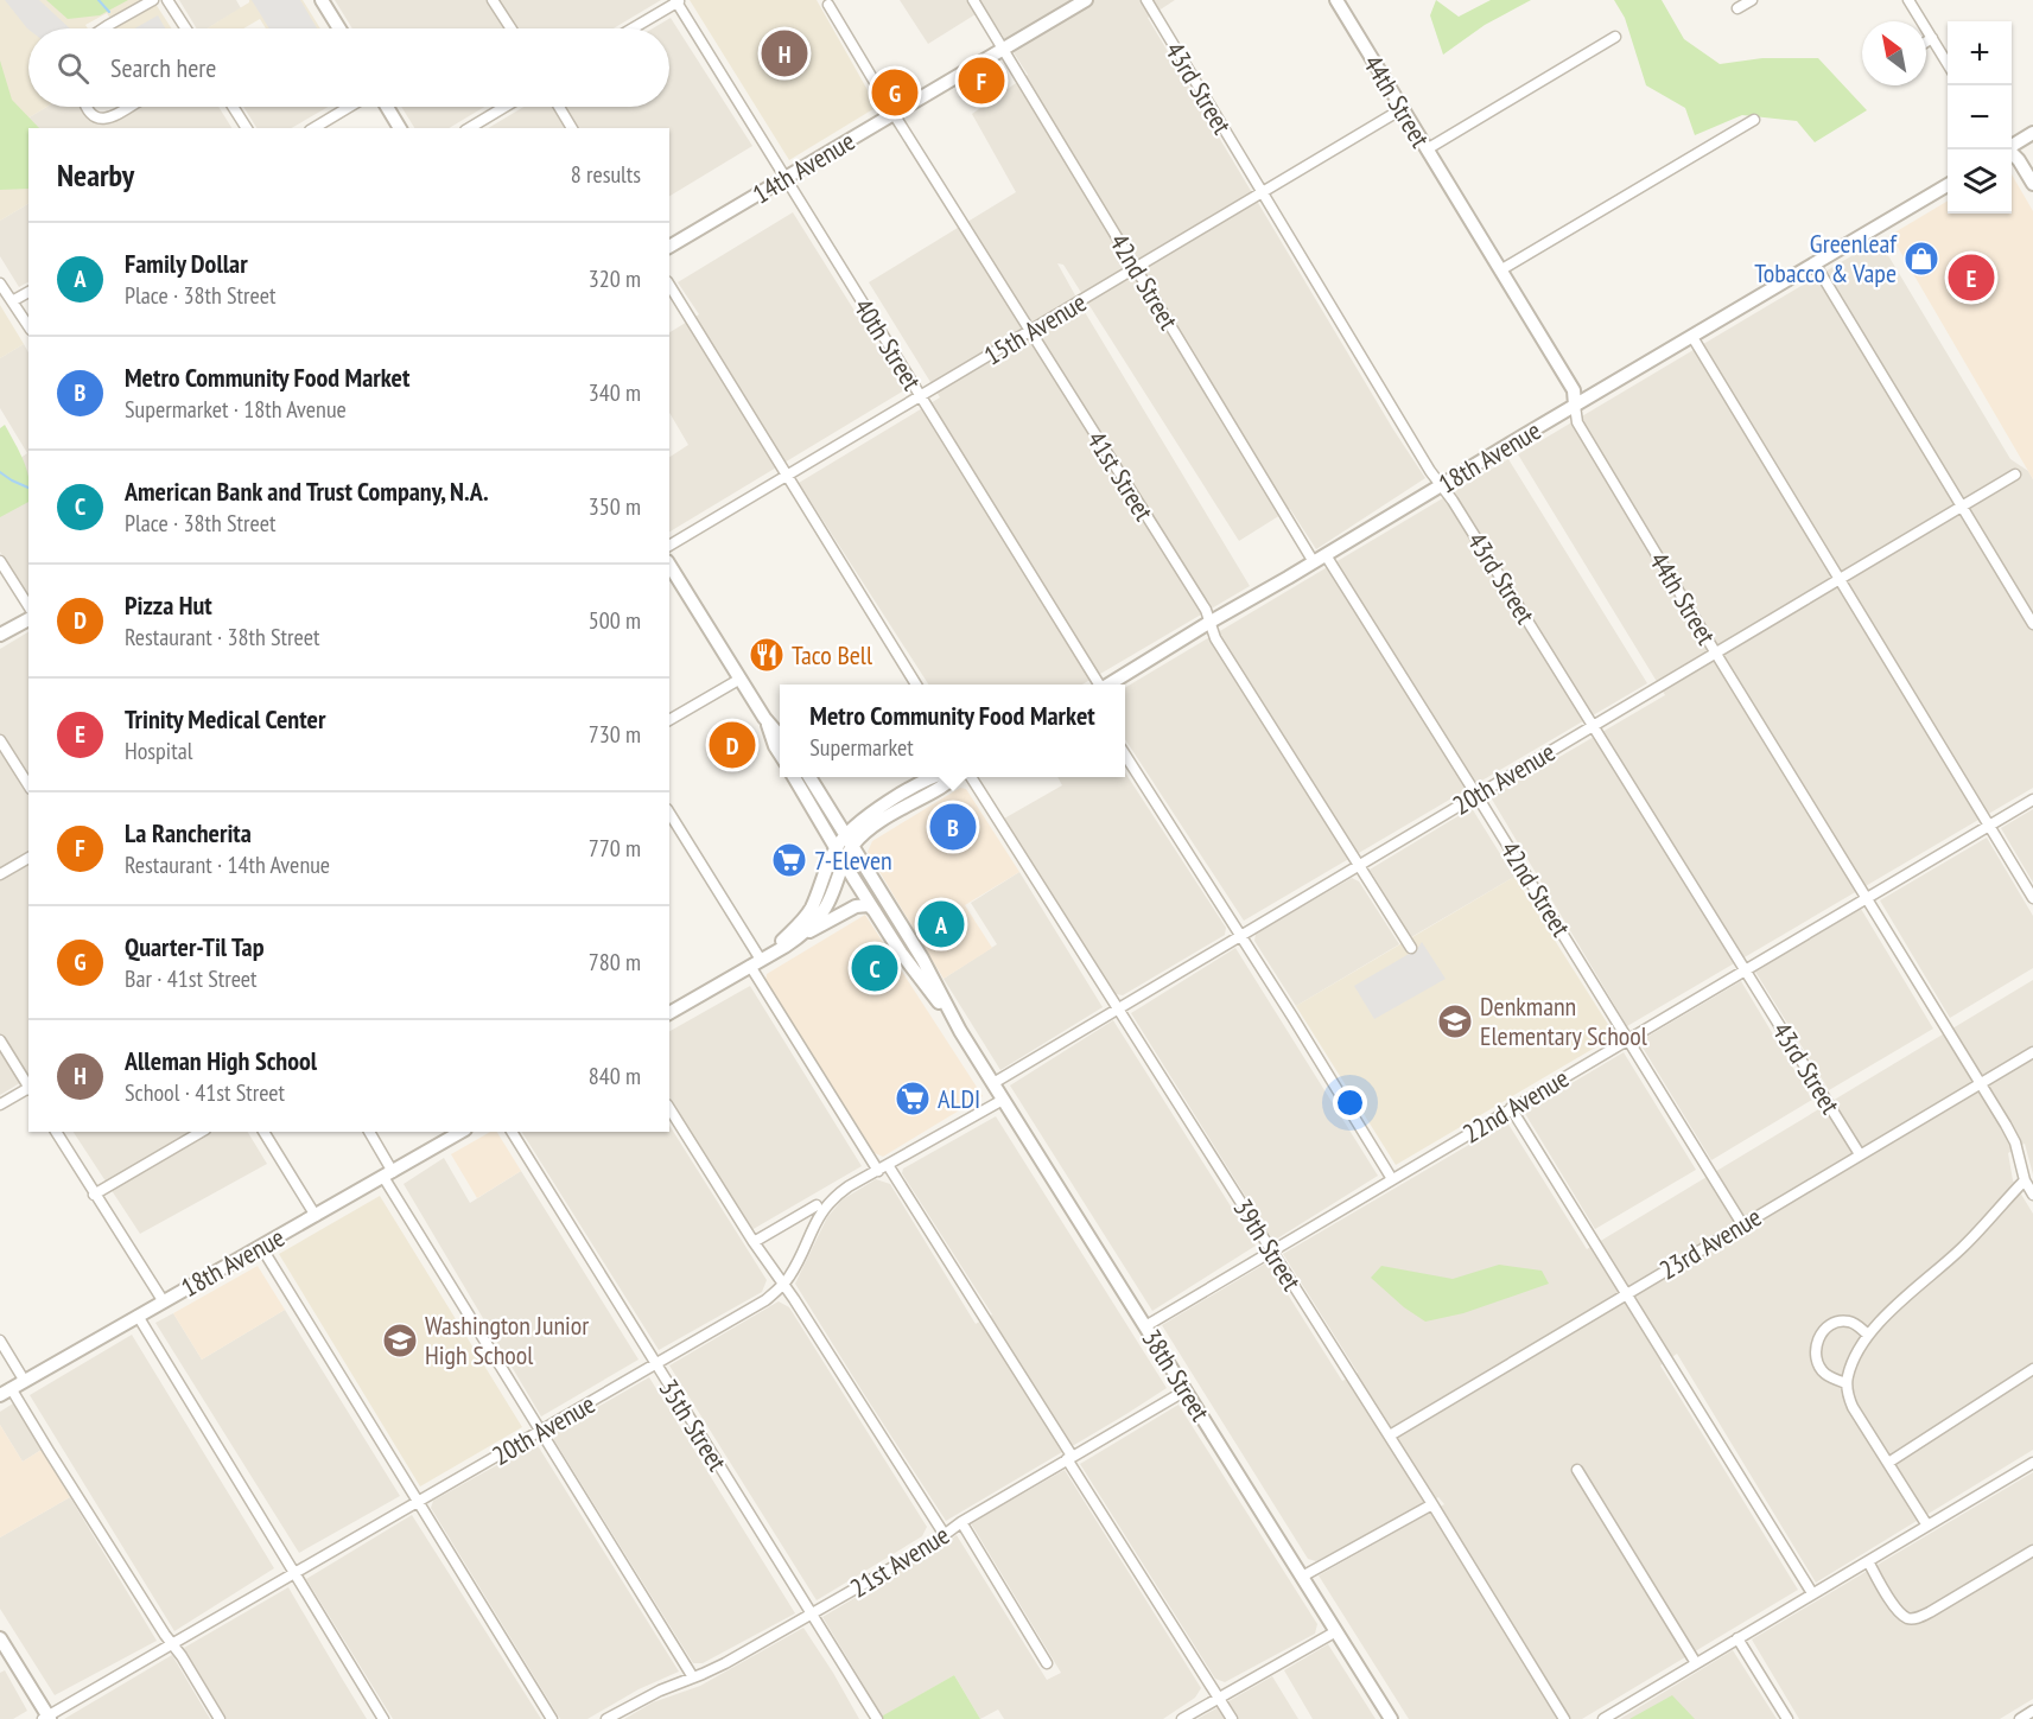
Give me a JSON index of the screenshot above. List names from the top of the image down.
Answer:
{
  "streets": {
    "street": [
      "43rd Street",
      "44th Street",
      "14th Avenue",
      "42nd Street",
      "15th Avenue",
      "40th Street",
      "18th Avenue",
      "41st Street",
      "20th Avenue",
      "22nd Avenue",
      "23rd Avenue",
      "39th Street",
      "38th Street",
      "35th Street",
      "21st Avenue"
    ]
  },
  "crossings": [
    ["43rd Street", "15th Avenue"],
    ["43rd Street", "18th Avenue"],
    ["43rd Street", "20th Avenue"],
    ["43rd Street", "22nd Avenue"],
    ["43rd Street", "23rd Avenue"],
    ["44th Street", "15th Avenue"],
    ["44th Street", "18th Avenue"],
    ["44th Street", "20th Avenue"],
    ["44th Street", "22nd Avenue"],
    ["44th Street", "23rd Avenue"],
    ["14th Avenue", "42nd Street"],
    ["14th Avenue", "40th Street"],
    ["14th Avenue", "41st Street"],
    ["42nd Street", "15th Avenue"],
    ["42nd Street", "18th Avenue"],
    ["42nd Street", "20th Avenue"],
    ["42nd Street", "22nd Avenue"],
    ["42nd Street", "23rd Avenue"],
    ["15th Avenue", "40th Street"],
    ["15th Avenue", "41st Street"],
    ["18th Avenue", "41st Street"],
    ["41st Street", "20th Avenue"],
    ["20th Avenue", "39th Street"],
    ["20th Avenue", "38th Street"],
    ["20th Avenue", "35th Street"],
    ["22nd Avenue", "39th Street"],
    ["22nd Avenue", "38th Street"],
    ["23rd Avenue", "39th Street"],
    ["38th Street", "21st Avenue"],
    ["35th Street", "21st Avenue"]
  ],
  "places": {
    "shop": ["Greenleaf Tobacco & Vape"],
    "restaurant": ["Taco Bell"],
    "supermarket": ["7-Eleven", "ALDI"],
    "school or university": ["Denkmann Elementary School", "Washington Junior High School"]
  },
  "north": "top left",
  "page": {
    "map_buttons": ["+", "−"],
    "pins": [
      "H",
      "F",
      "G",
      "E",
      "D",
      "B",
      "A",
      "C"
    ],
    "search": "Search here",
    "heading": ["Nearby", "8 results"],
    "list": [
      {
        "mark": "A",
        "name": "Family Dollar",
        "note": "Place · 38th Street",
        "value": "320 m"
      },
      {
        "mark": "B",
        "name": "Metro Community Food Market",
        "note": "Supermarket · 18th Avenue",
        "value": "340 m"
      },
      {
        "mark": "C",
        "name": "American Bank and Trust Company, N.A.",
        "note": "Place · 38th Street",
        "value": "350 m"
      },
      {
        "mark": "D",
        "name": "Pizza Hut",
        "note": "Restaurant · 38th Street",
        "value": "500 m"
      },
      {
        "mark": "E",
        "name": "Trinity Medical Center",
        "note": "Hospital",
        "value": "730 m"
      },
      {
        "mark": "F",
        "name": "La Rancherita",
        "note": "Restaurant · 14th Avenue",
        "value": "770 m"
      },
      {
        "mark": "G",
        "name": "Quarter-Til Tap",
        "note": "Bar · 41st Street",
        "value": "780 m"
      },
      {
        "mark": "H",
        "name": "Alleman High School",
        "note": "School · 41st Street",
        "value": "840 m"
      }
    ],
    "popup": ["Metro Community Food Market", "Supermarket"]
  }
}
